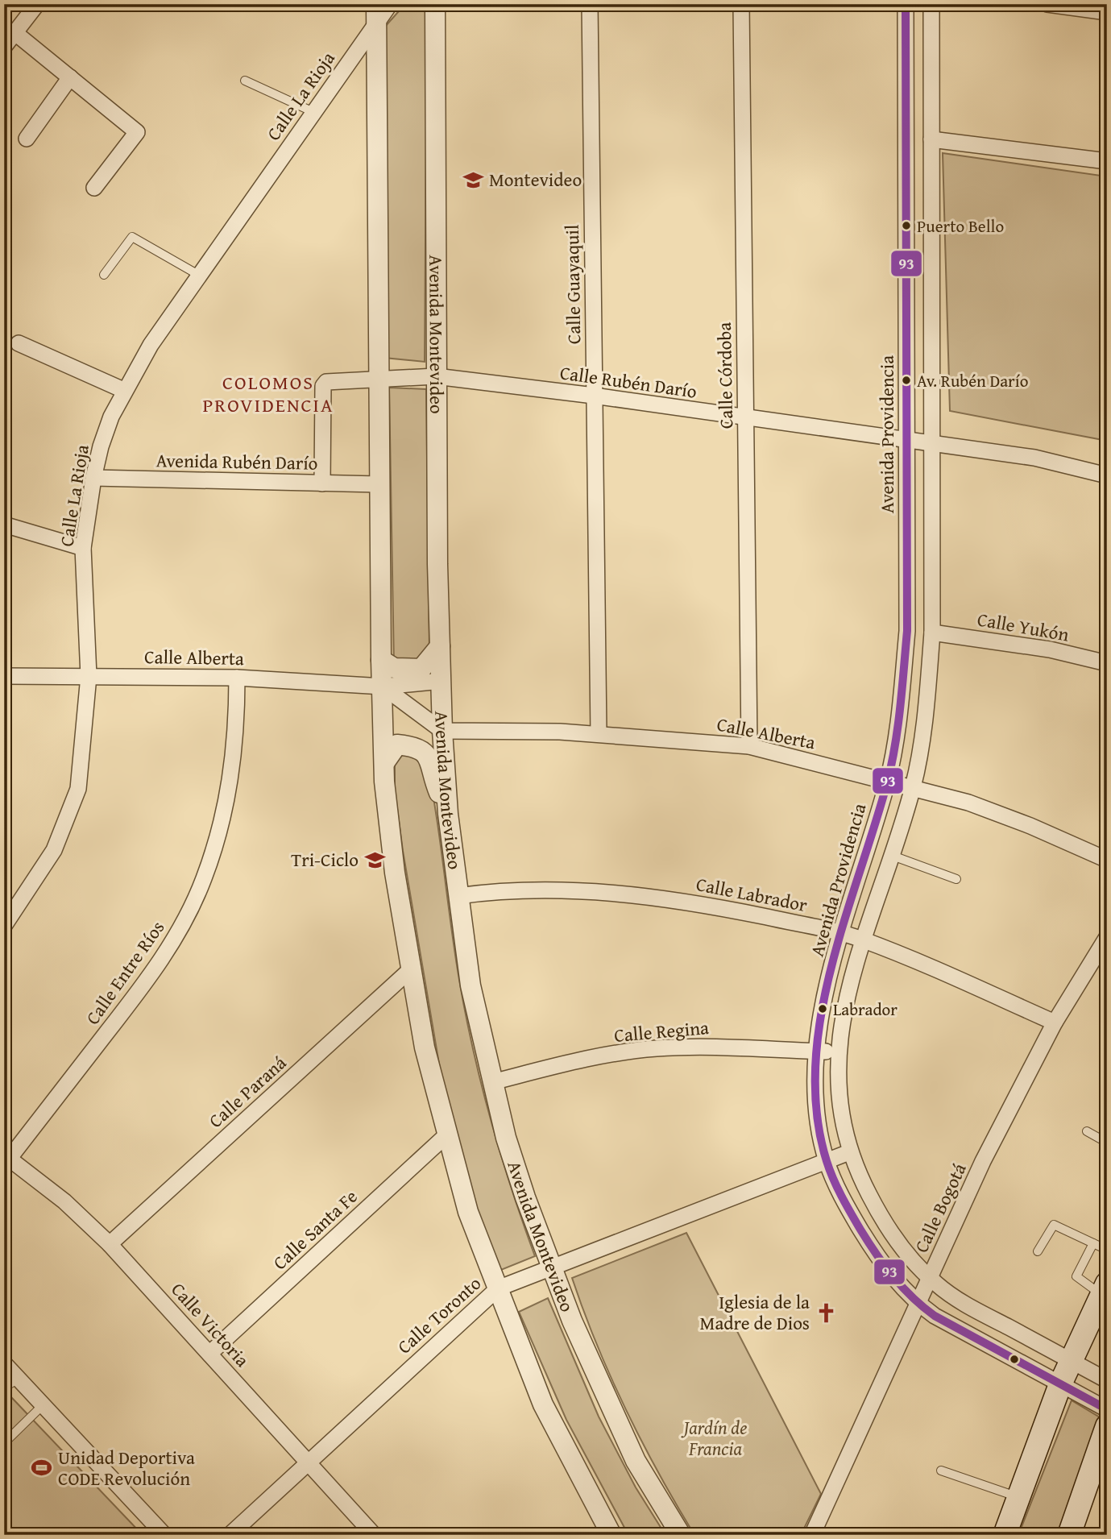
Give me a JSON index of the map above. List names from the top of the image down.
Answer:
{
  "streets": {
    "street": [
      "Calle La Rioja",
      "Calle Guayaquil",
      "Avenida Montevideo",
      "Calle Córdoba",
      "Calle Rubén Darío",
      "Avenida Providencia",
      "Avenida Rubén Darío",
      "Calle Yukón",
      "Calle Alberta",
      "Calle Labrador",
      "Calle Entre Ríos",
      "Calle Regina",
      "Calle Paraná",
      "Calle Bogotá",
      "Calle Santa Fe",
      "Calle Toronto",
      "Calle Victoria"
    ]
  },
  "crossings": [
    ["Calle La Rioja", "Avenida Rubén Darío"],
    ["Calle La Rioja", "Calle Alberta"],
    ["Calle Guayaquil", "Calle Rubén Darío"],
    ["Calle Guayaquil", "Calle Alberta"],
    ["Avenida Montevideo", "Calle Rubén Darío"],
    ["Avenida Montevideo", "Calle Alberta"],
    ["Avenida Montevideo", "Calle Labrador"],
    ["Avenida Montevideo", "Calle Regina"],
    ["Avenida Montevideo", "Calle Toronto"],
    ["Calle Córdoba", "Calle Rubén Darío"],
    ["Calle Córdoba", "Calle Alberta"],
    ["Calle Rubén Darío", "Avenida Providencia"],
    ["Calle Rubén Darío", "Avenida Rubén Darío"],
    ["Avenida Providencia", "Calle Alberta"],
    ["Avenida Providencia", "Calle Labrador"],
    ["Avenida Providencia", "Calle Regina"],
    ["Avenida Providencia", "Calle Bogotá"],
    ["Avenida Providencia", "Calle Toronto"],
    ["Calle Alberta", "Calle Entre Ríos"],
    ["Calle Labrador", "Calle Bogotá"],
    ["Calle Entre Ríos", "Calle Victoria"],
    ["Calle Paraná", "Calle Victoria"],
    ["Calle Santa Fe", "Calle Victoria"],
    ["Calle Toronto", "Calle Victoria"]
  ],
  "districts": ["COLOMOS PROVIDENCIA"],
  "parks": ["Jardín de Francia"],
  "places": {
    "school or university": ["Montevideo", "Tri-Ciclo"],
    "other": ["Puerto Bello", "Av. Rubén Darío", "Labrador"],
    "church": ["Iglesia de la Madre de Dios"],
    "sports": ["Unidad Deportiva CODE Revolución"]
  },
  "lines": ["transit line 93"]
}
